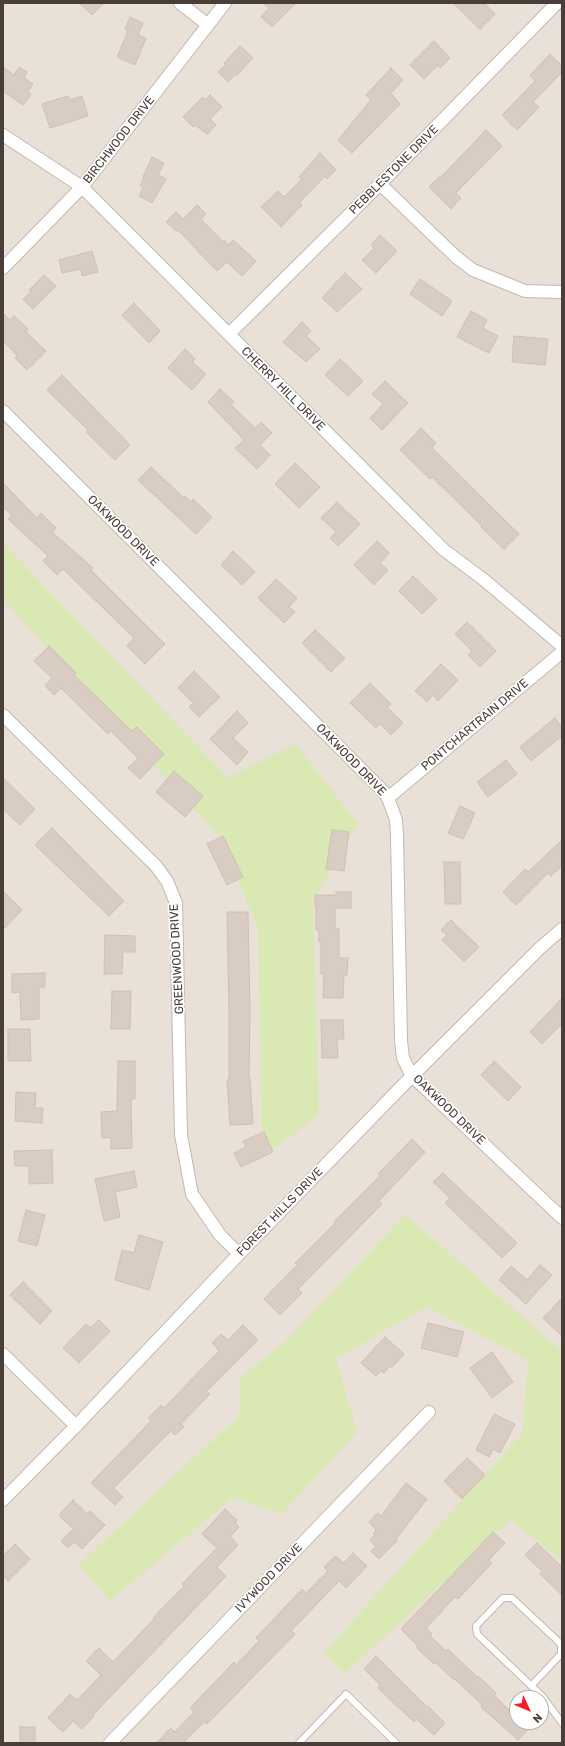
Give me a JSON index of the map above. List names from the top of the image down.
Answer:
{
  "streets": {
    "street": [
      "BIRCHWOOD DRIVE",
      "PEBBLESTONE DRIVE",
      "CHERRY HILL DRIVE",
      "OAKWOOD DRIVE",
      "PONTCHARTRAIN DRIVE",
      "GREENWOOD DRIVE",
      "FOREST HILLS DRIVE",
      "IVYWOOD DRIVE"
    ]
  },
  "crossings": [
    ["BIRCHWOOD DRIVE", "CHERRY HILL DRIVE"],
    ["PEBBLESTONE DRIVE", "CHERRY HILL DRIVE"],
    ["OAKWOOD DRIVE", "PONTCHARTRAIN DRIVE"],
    ["OAKWOOD DRIVE", "FOREST HILLS DRIVE"],
    ["GREENWOOD DRIVE", "FOREST HILLS DRIVE"]
  ],
  "north": "bottom right"
}
